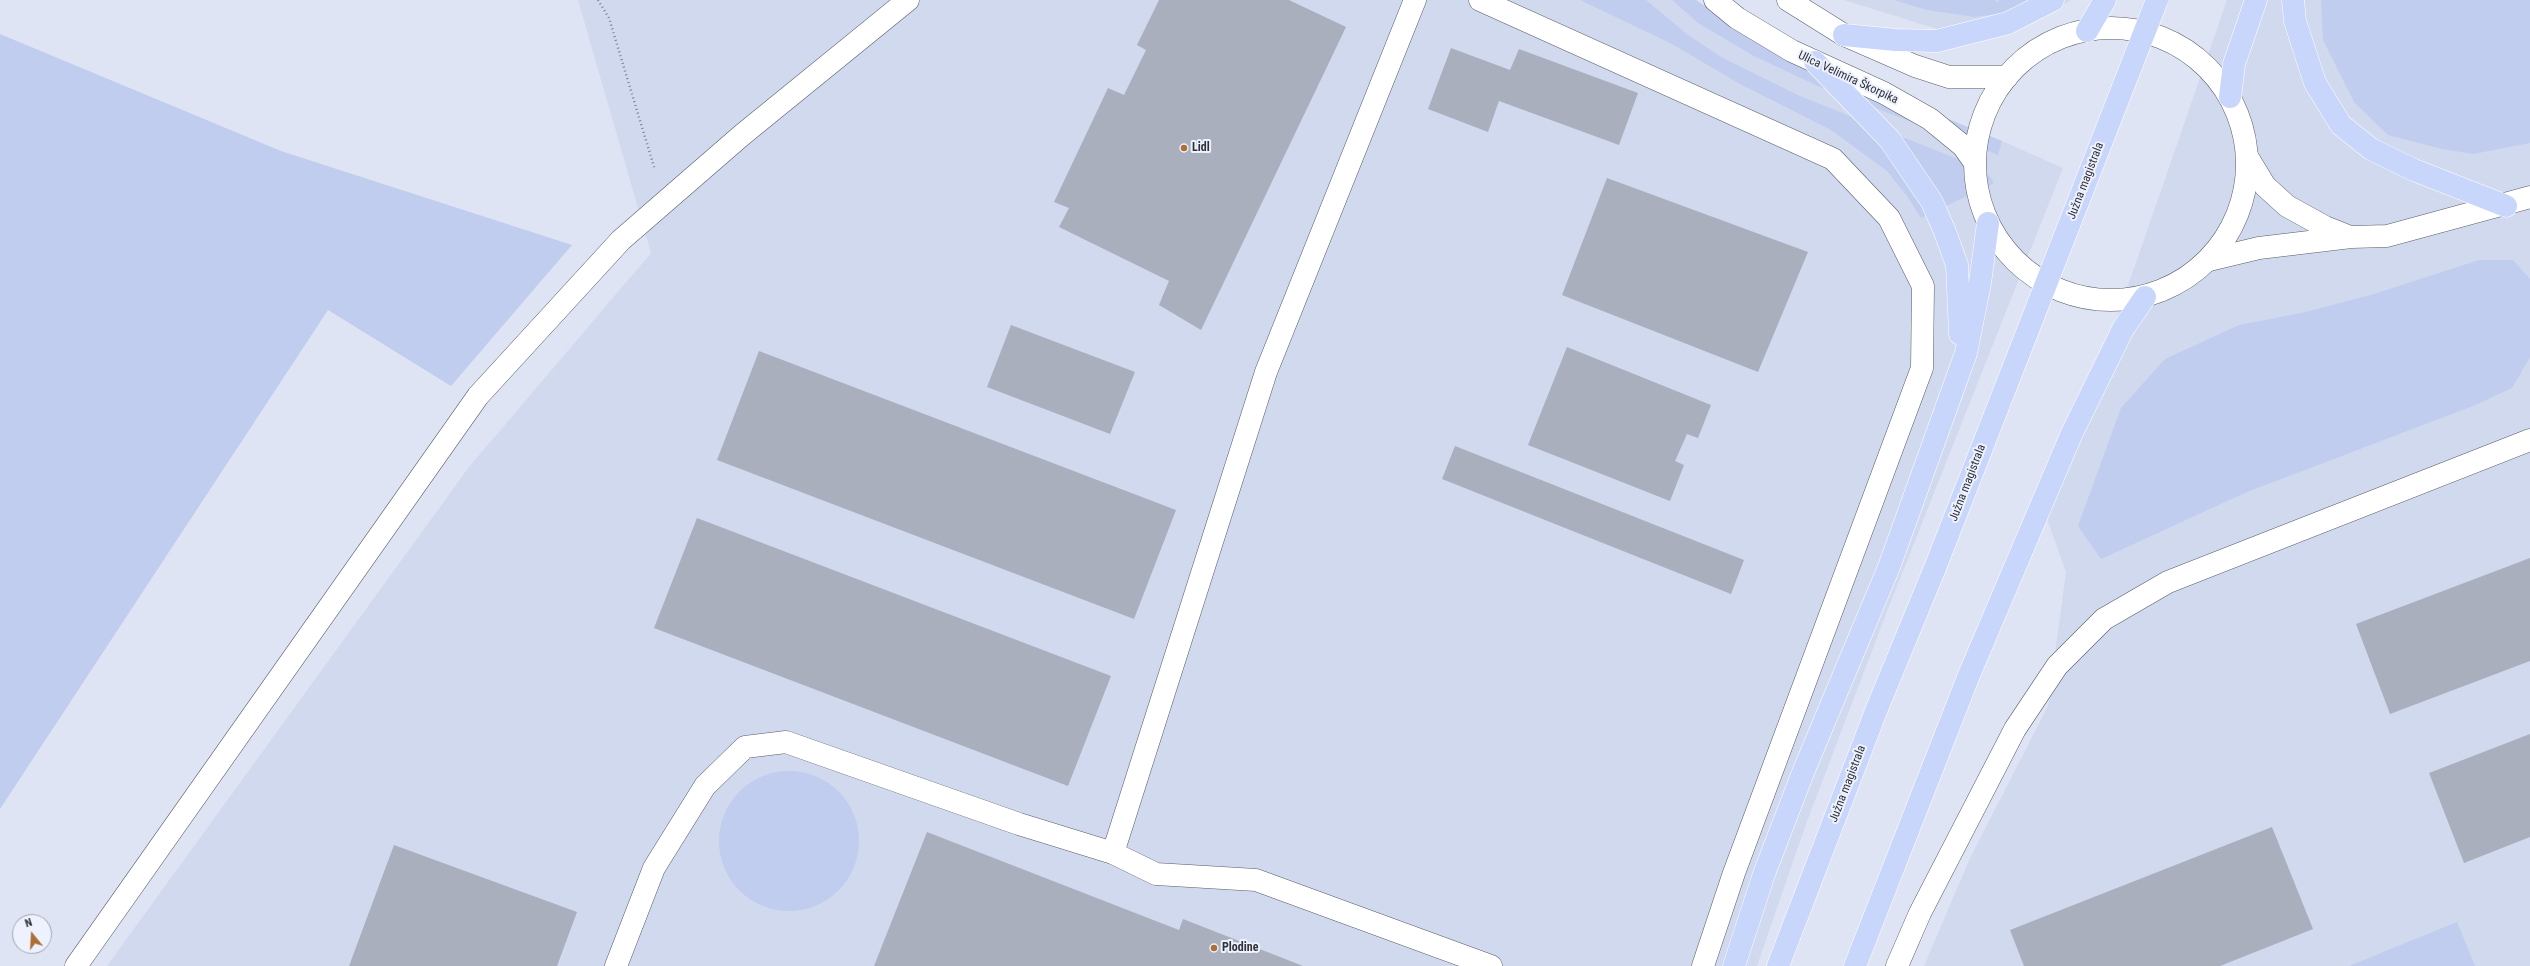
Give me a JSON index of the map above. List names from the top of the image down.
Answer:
{
  "streets": {
    "main road": ["Južna magistrala"],
    "street": ["Ulica Velimira Škorpika"]
  },
  "places": ["Lidl", "Plodine"],
  "north": "top"
}
